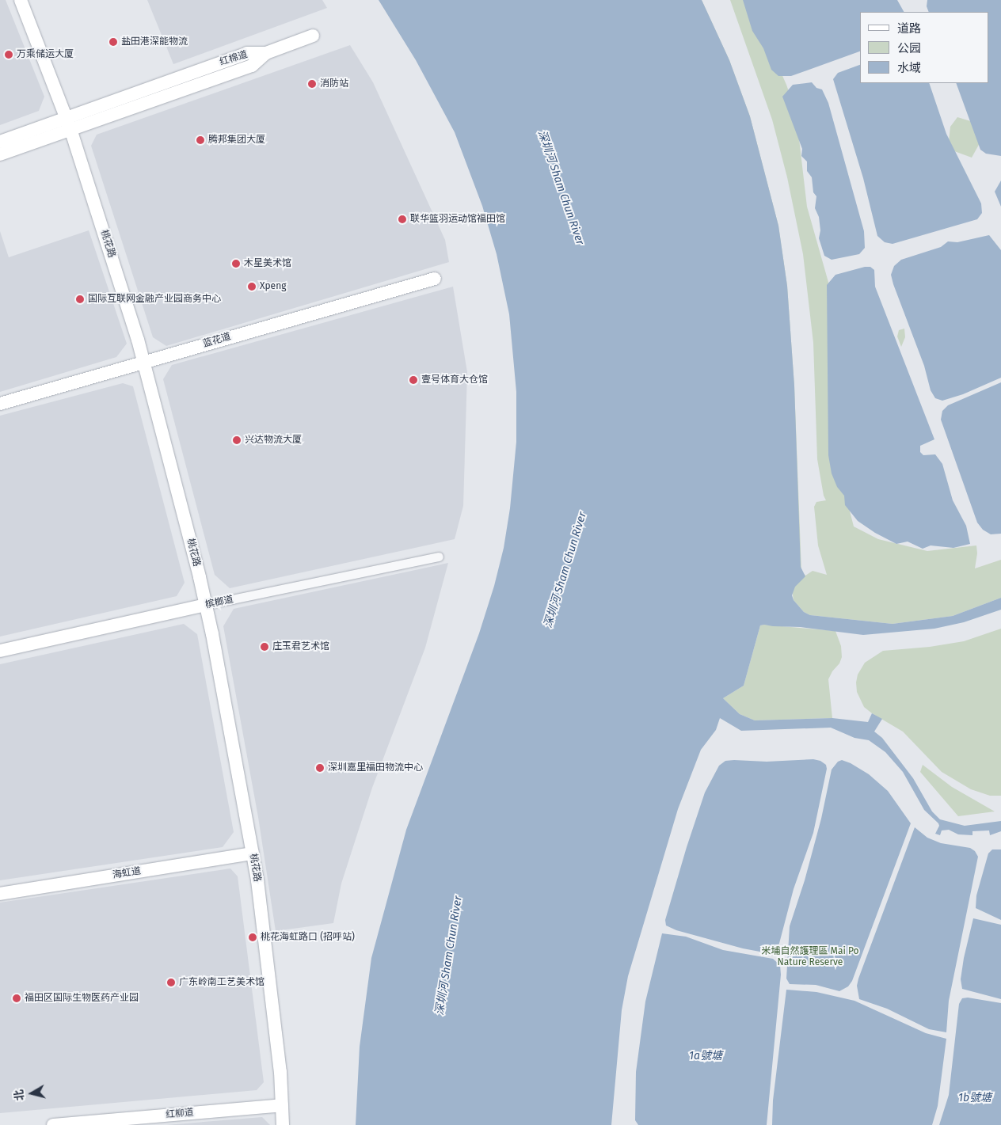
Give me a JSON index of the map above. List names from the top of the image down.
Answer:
{
  "streets": {
    "main road": [
      "红棉道",
      "桃花路",
      "蓝花道",
      "槟榔道",
      "海虹道",
      "红柳道"
    ]
  },
  "crossings": [
    ["红棉道", "桃花路"],
    ["桃花路", "蓝花道"],
    ["桃花路", "槟榔道"],
    ["桃花路", "海虹道"],
    ["桃花路", "红柳道"]
  ],
  "water": ["深圳河 Sham Chun River", "1a號塘", "1b號塘"],
  "parks": ["米埔自然護理區 Mai Po Nature Reserve"],
  "places": [
    "盐田港深能物流",
    "万乘储运大厦",
    "消防站",
    "腾邦集团大厦",
    "联华篮羽运动馆福田馆",
    "木星美术馆",
    "Xpeng",
    "国际互联网金融产业园商务中心",
    "壹号体育大仓馆",
    "兴达物流大厦",
    "庄玉君艺术馆",
    "深圳嘉里福田物流中心",
    "桃花海虹路口 (招呼站)",
    "广东岭南工艺美术馆",
    "福田区国际生物医药产业园"
  ],
  "legend": ["道路", "公园", "水域"],
  "north": "left"
}
